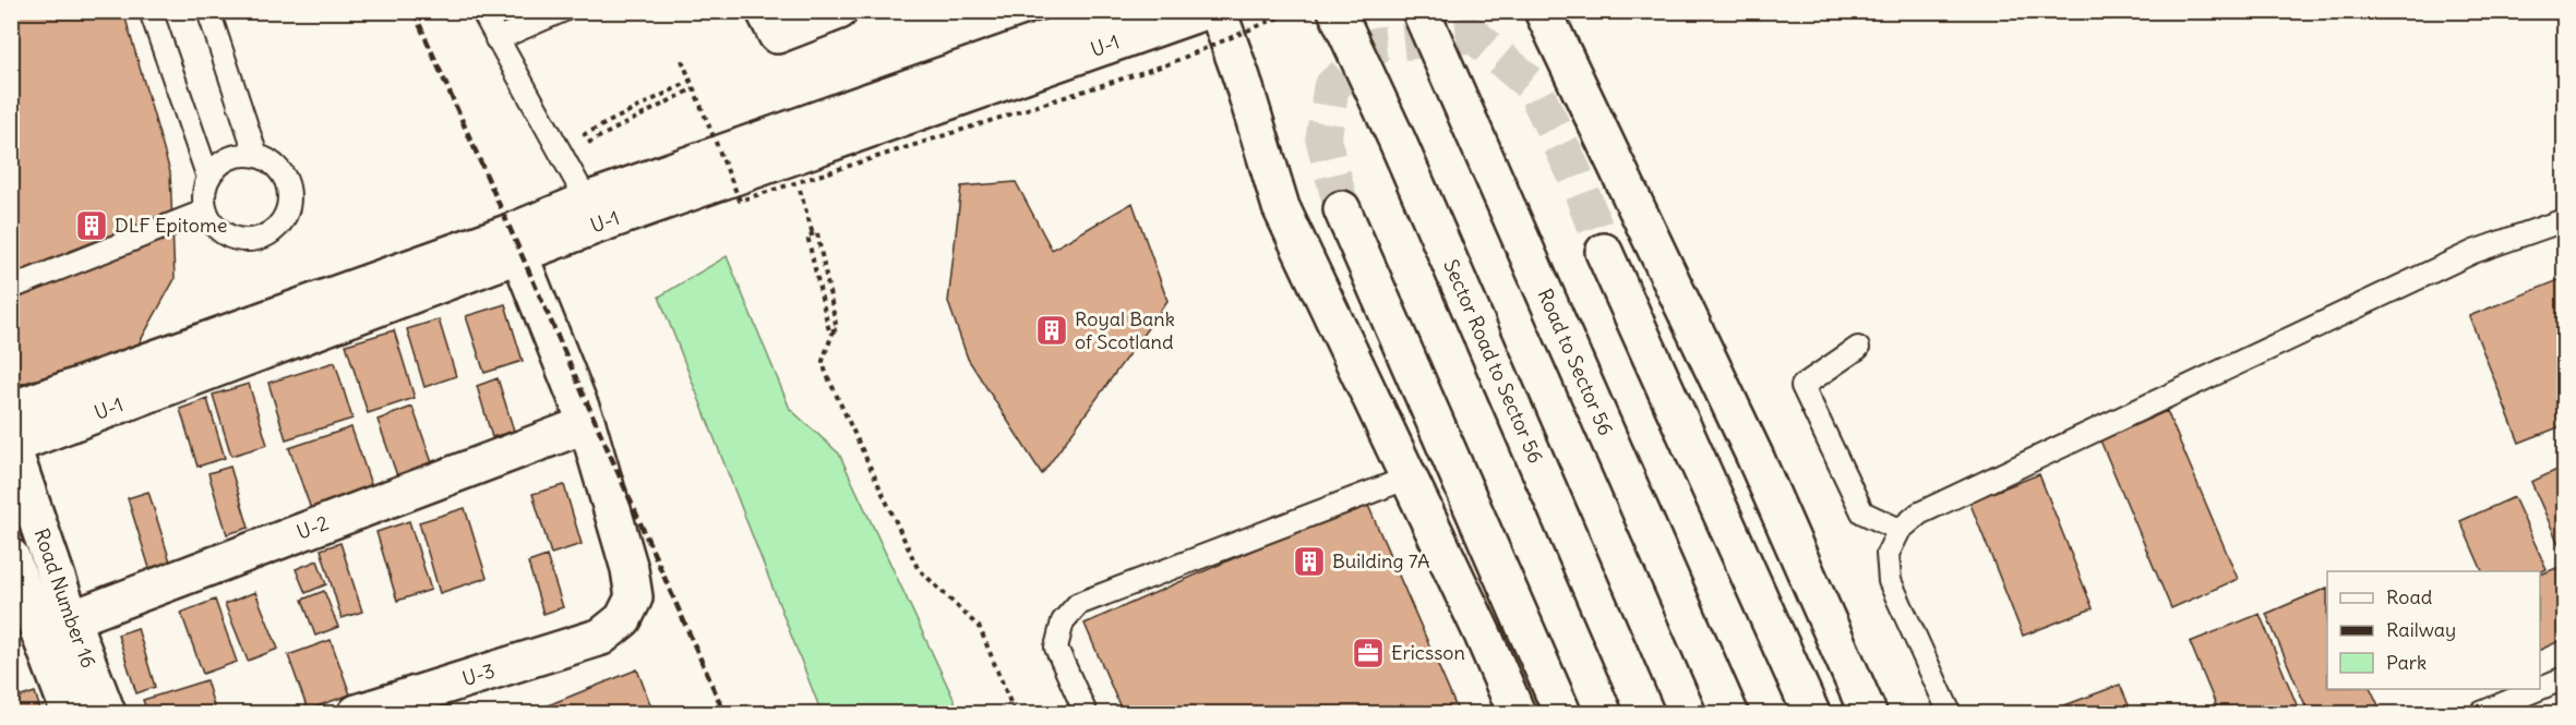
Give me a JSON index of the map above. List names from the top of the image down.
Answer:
{
  "streets": {
    "street": [
      "U-1",
      "Sector Road to Sector 56",
      "Road to Sector 56",
      "U-2",
      "Road Number 16",
      "U-3"
    ]
  },
  "crossings": [
    ["U-1", "Road Number 16"],
    ["U-2", "Road Number 16"],
    ["U-2", "U-3"]
  ],
  "places": {
    "building": ["DLF Epitome", "Royal Bank of Scotland", "Building 7A"],
    "office": ["Ericsson"]
  },
  "legend": ["Road", "Railway", "Park"]
}
